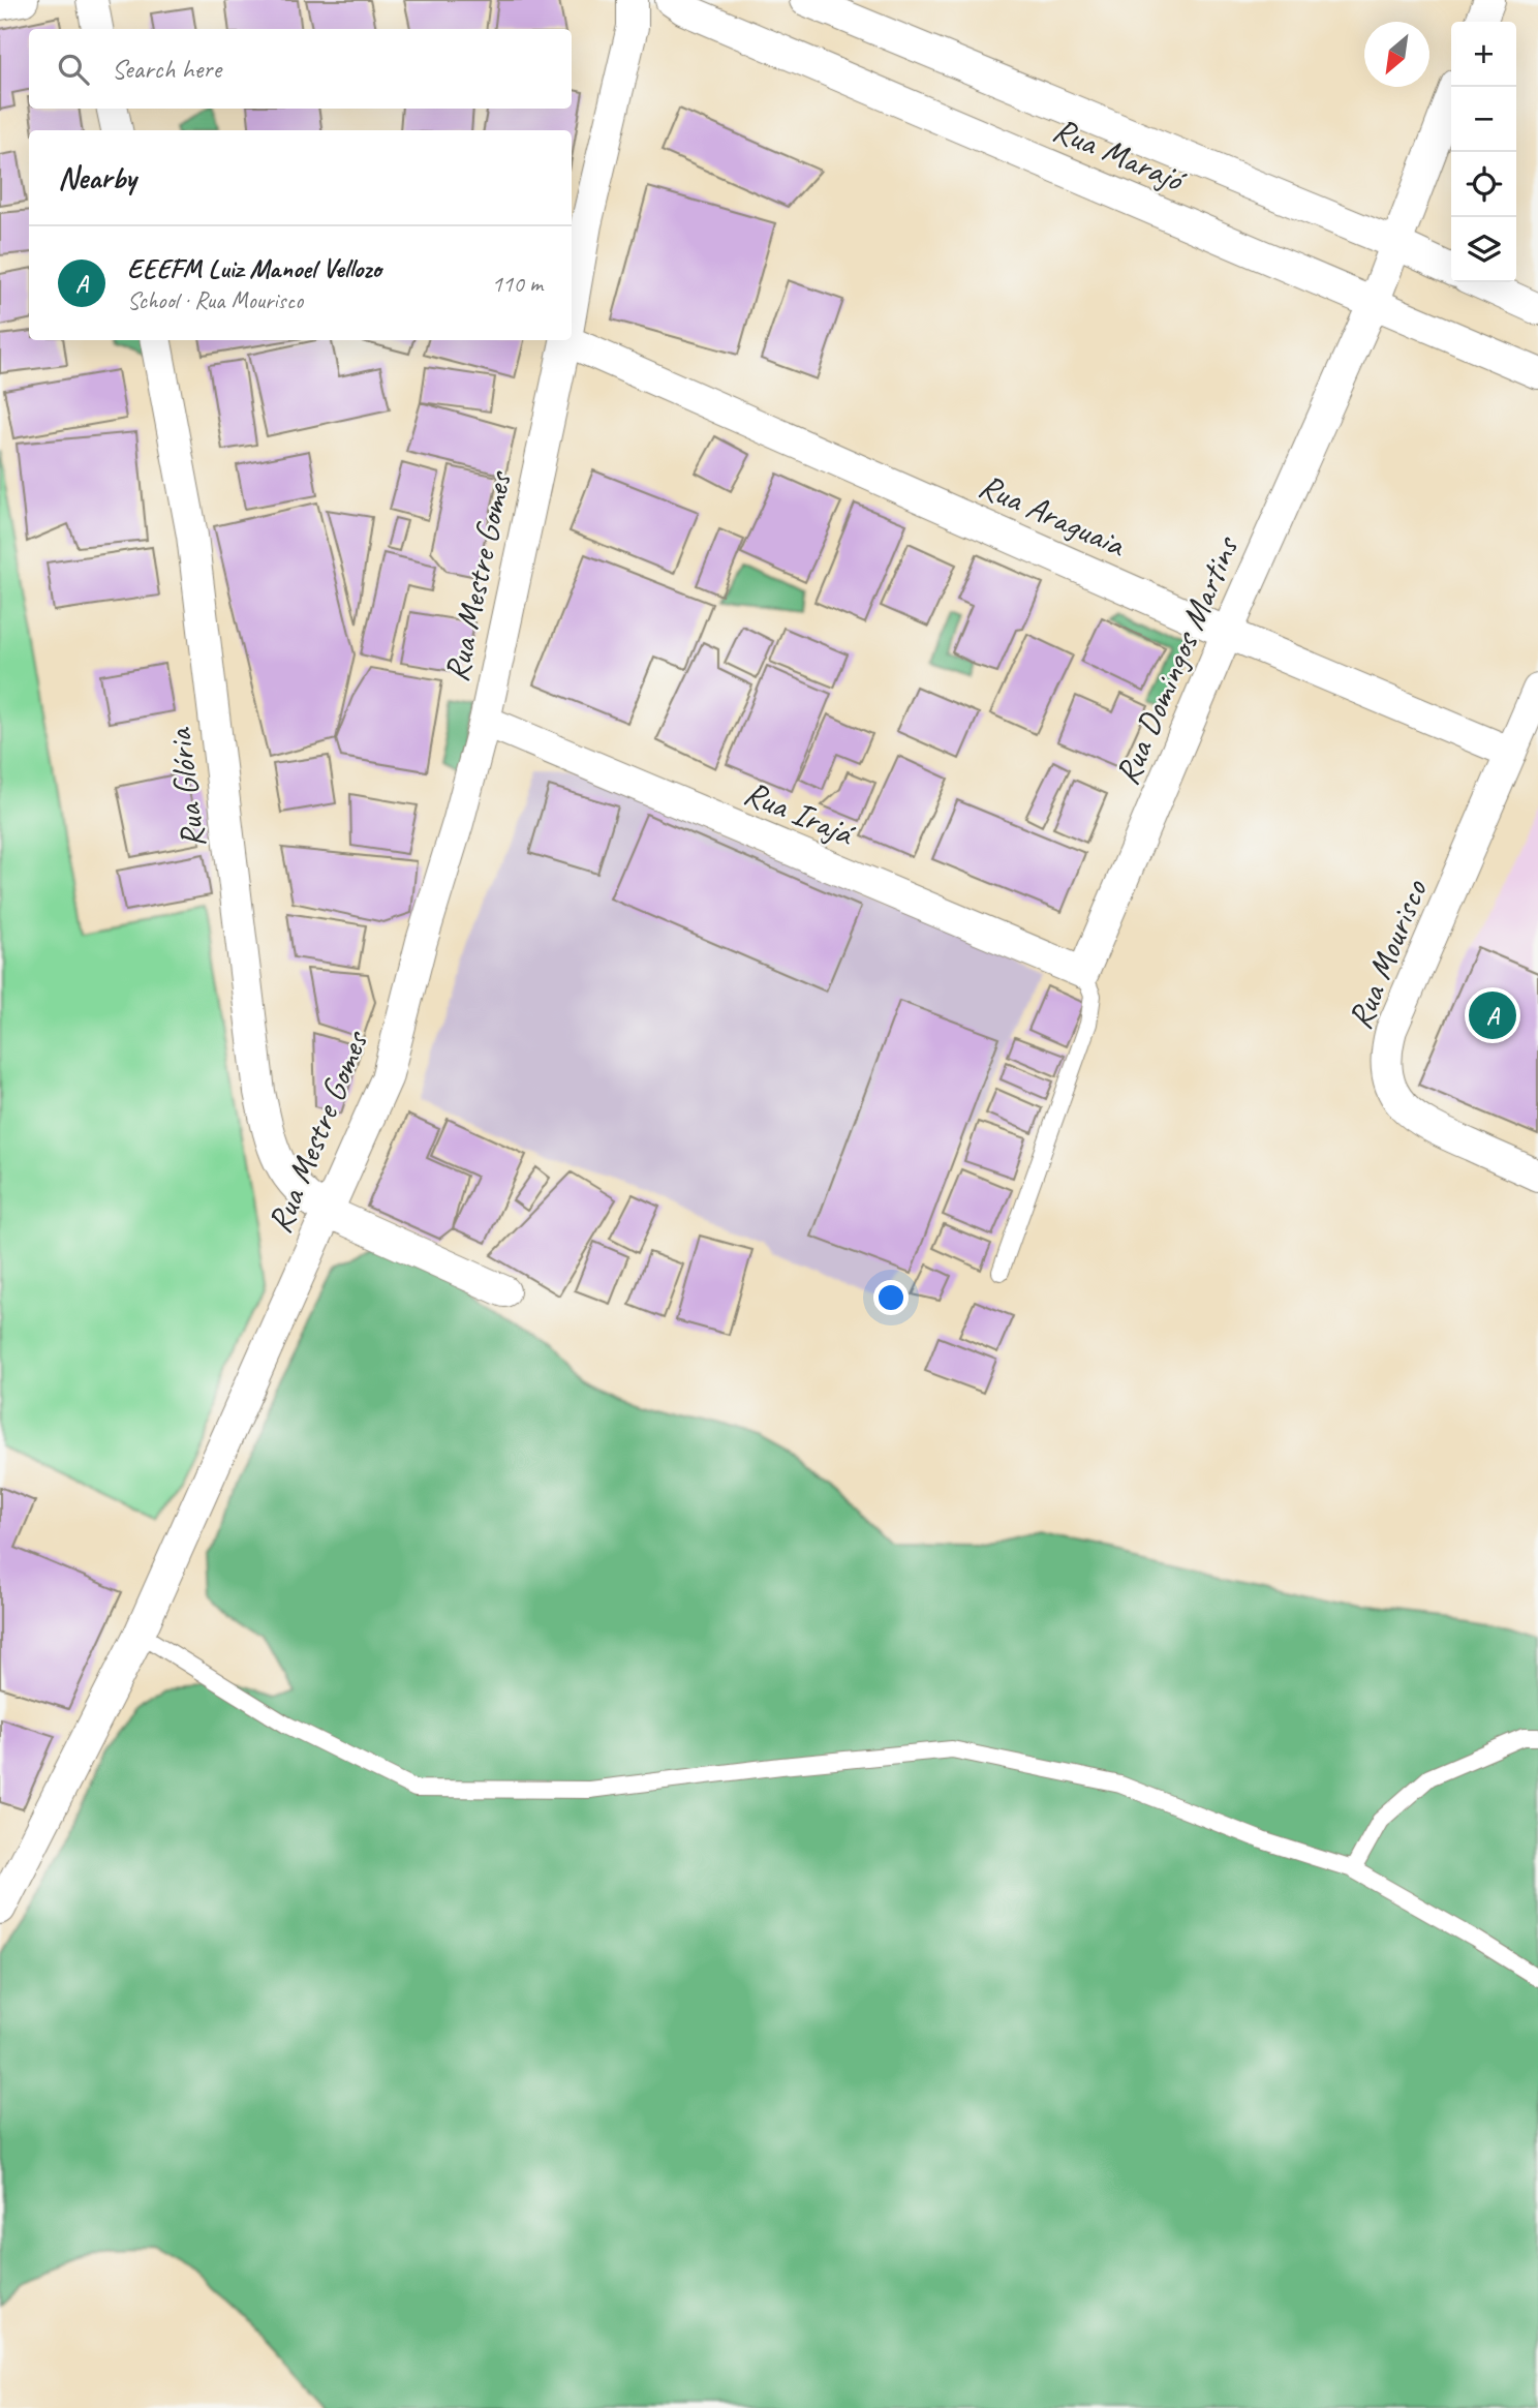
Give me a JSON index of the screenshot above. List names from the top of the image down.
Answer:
{
  "streets": {
    "street": [
      "Rua Marajó",
      "Rua Araguaia",
      "Rua Mestre Gomes",
      "Rua Domingos Martins",
      "Rua Glória",
      "Rua Irajá",
      "Rua Mourisco"
    ]
  },
  "crossings": [
    ["Rua Marajó", "Rua Domingos Martins"],
    ["Rua Araguaia", "Rua Domingos Martins"],
    ["Rua Araguaia", "Rua Mourisco"],
    ["Rua Mestre Gomes", "Rua Glória"],
    ["Rua Mestre Gomes", "Rua Irajá"],
    ["Rua Domingos Martins", "Rua Irajá"]
  ],
  "north": "bottom left",
  "page": {
    "map_buttons": ["+", "−"],
    "search": "Search here",
    "heading": "Nearby",
    "list": [
      {
        "mark": "A",
        "name": "EEEFM Luiz Manoel Vellozo",
        "note": "School · Rua Mourisco",
        "value": "110 m"
      }
    ],
    "pins": "A"
  }
}
